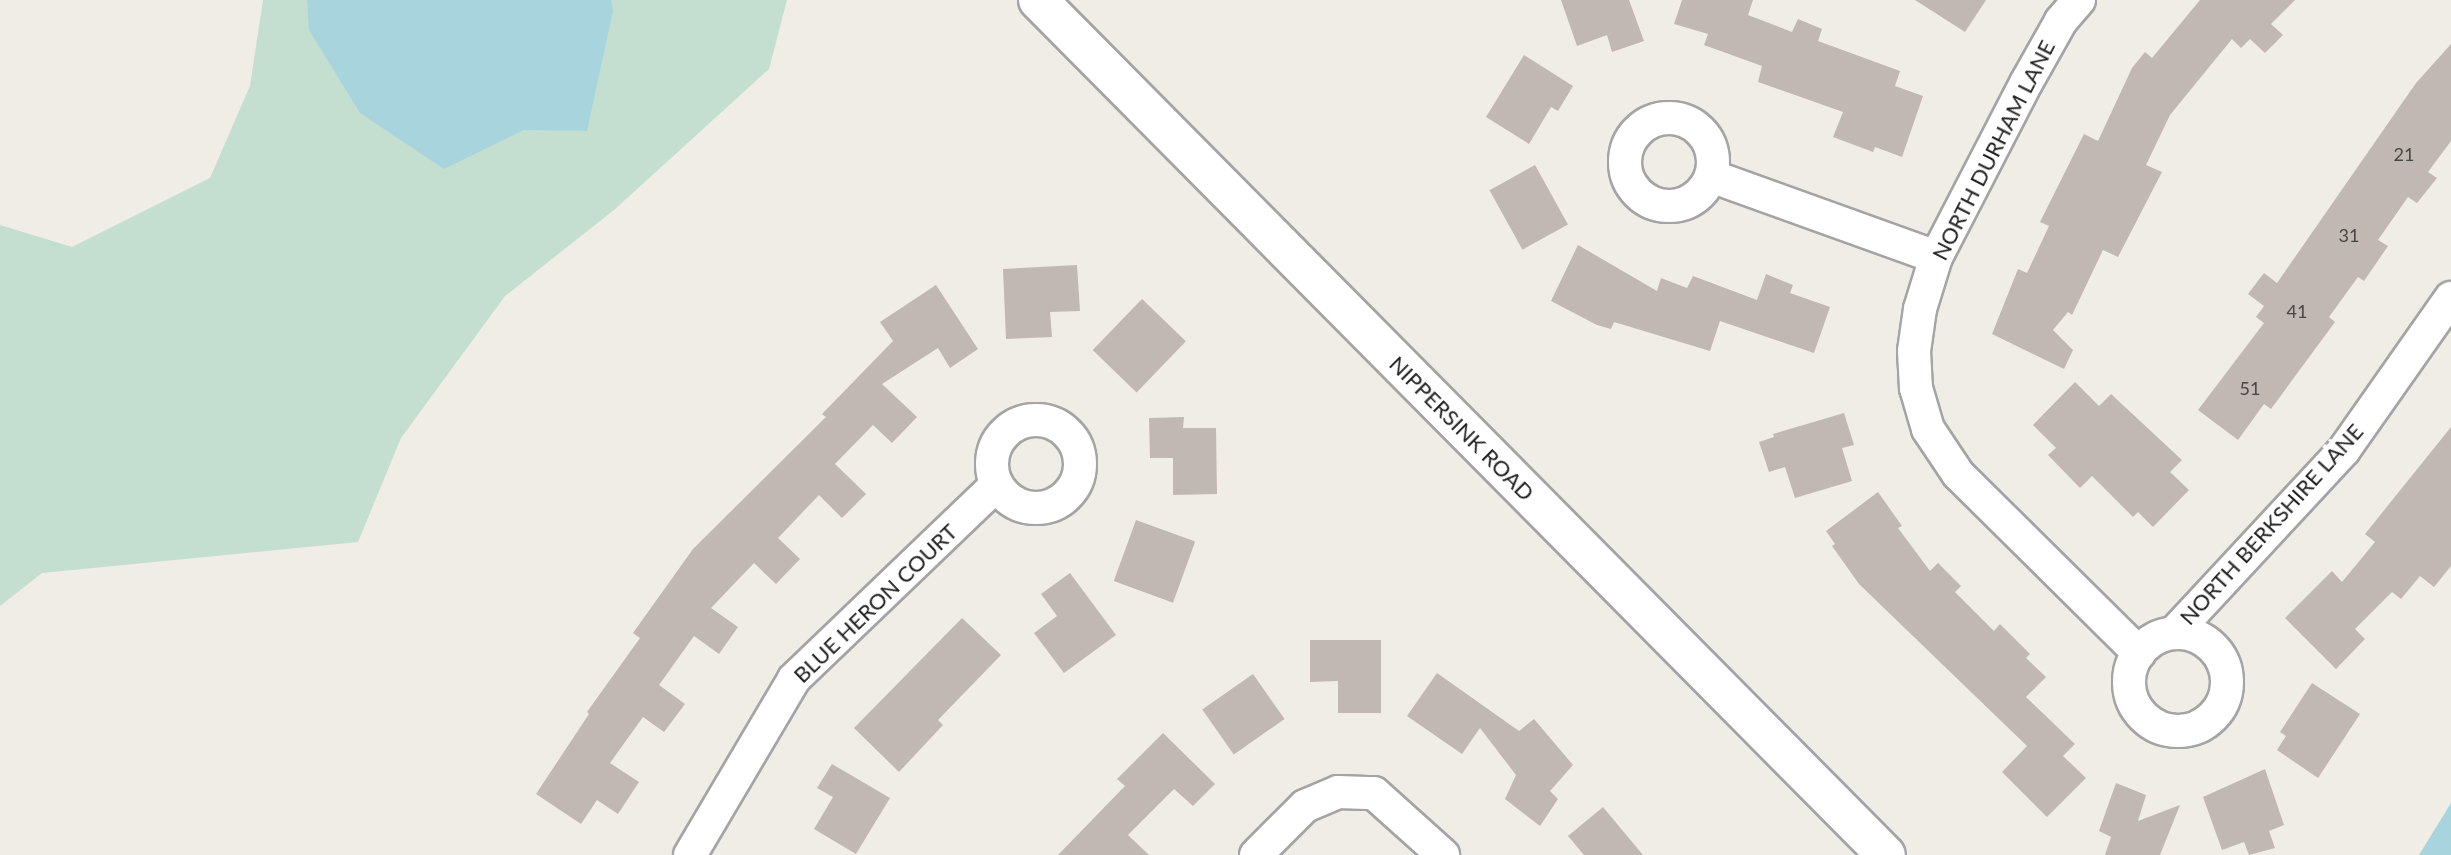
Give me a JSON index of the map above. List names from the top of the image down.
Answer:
{
  "streets": {
    "street": [
      "NORTH DURHAM LANE",
      "NIPPERSINK ROAD",
      "NORTH BERKSHIRE LANE",
      "BLUE HERON COURT"
    ]
  },
  "crossings": [
    ["NORTH DURHAM LANE", "NORTH BERKSHIRE LANE"]
  ],
  "house_numbers": [
    "21",
    "31",
    "41",
    "51"
  ]
}
